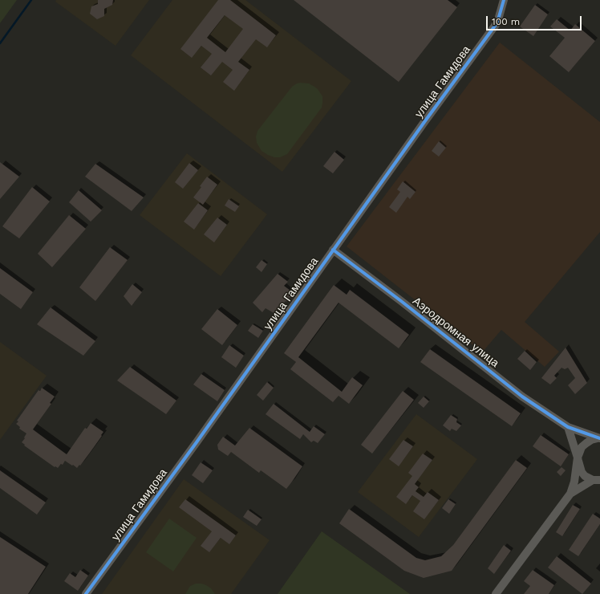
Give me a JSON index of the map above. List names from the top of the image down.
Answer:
{
  "streets": {
    "street": ["улица Гамидова", "Аэродромная улица"]
  },
  "crossings": [
    ["улица Гамидова", "Аэродромная улица"]
  ],
  "scale_bar": "100 m"
}
